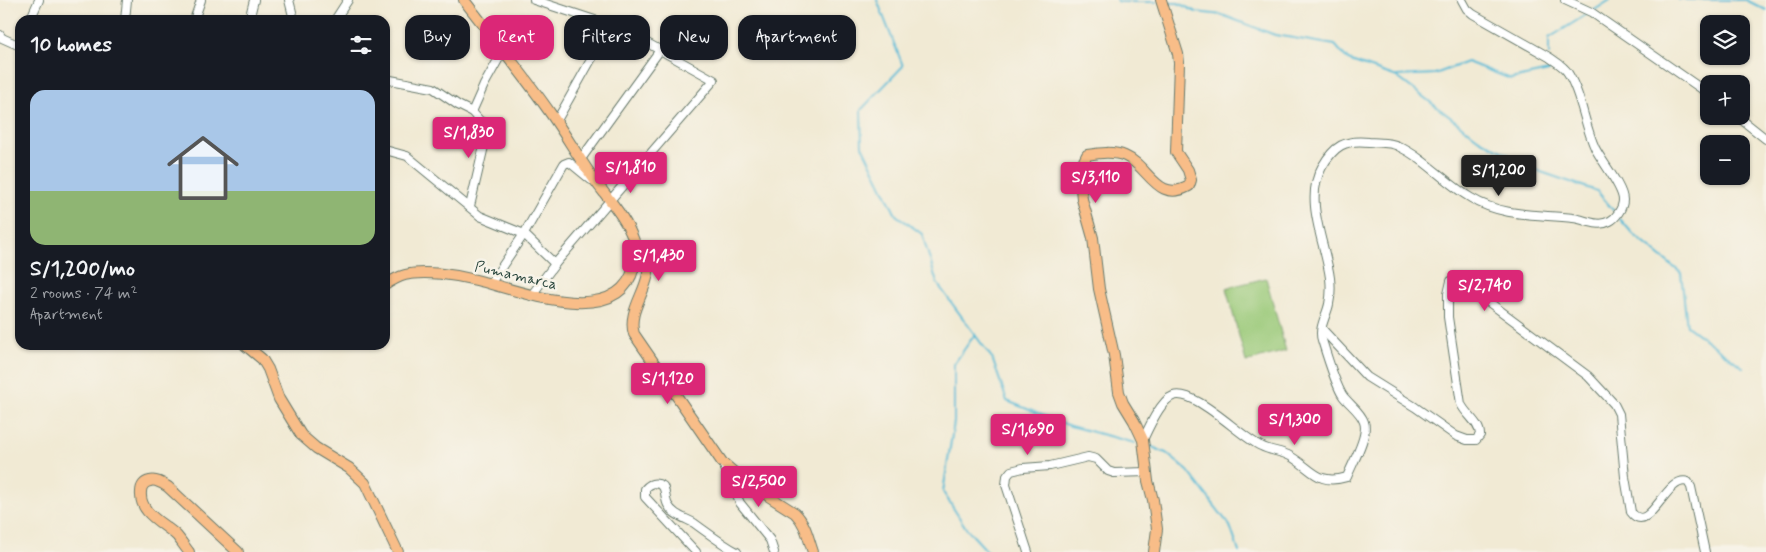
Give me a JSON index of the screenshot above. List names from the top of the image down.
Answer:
{
  "streets": {
    "main road": ["Pumamarca"]
  },
  "page": {
    "map_buttons": ["+", "−"],
    "chip": [
      "Buy",
      "Rent",
      "Filters",
      "New",
      "Apartment"
    ],
    "heading": "10 homes",
    "list": [
      {
        "name": "S/1,200/mo",
        "note": "2 rooms · 74 m² · Apartment"
      }
    ],
    "price": [
      "S/1,830",
      "S/1,810",
      "S/1,200",
      "S/3,110",
      "S/1,430",
      "S/2,740",
      "S/1,120",
      "S/1,300",
      "S/1,690",
      "S/2,500"
    ]
  }
}
